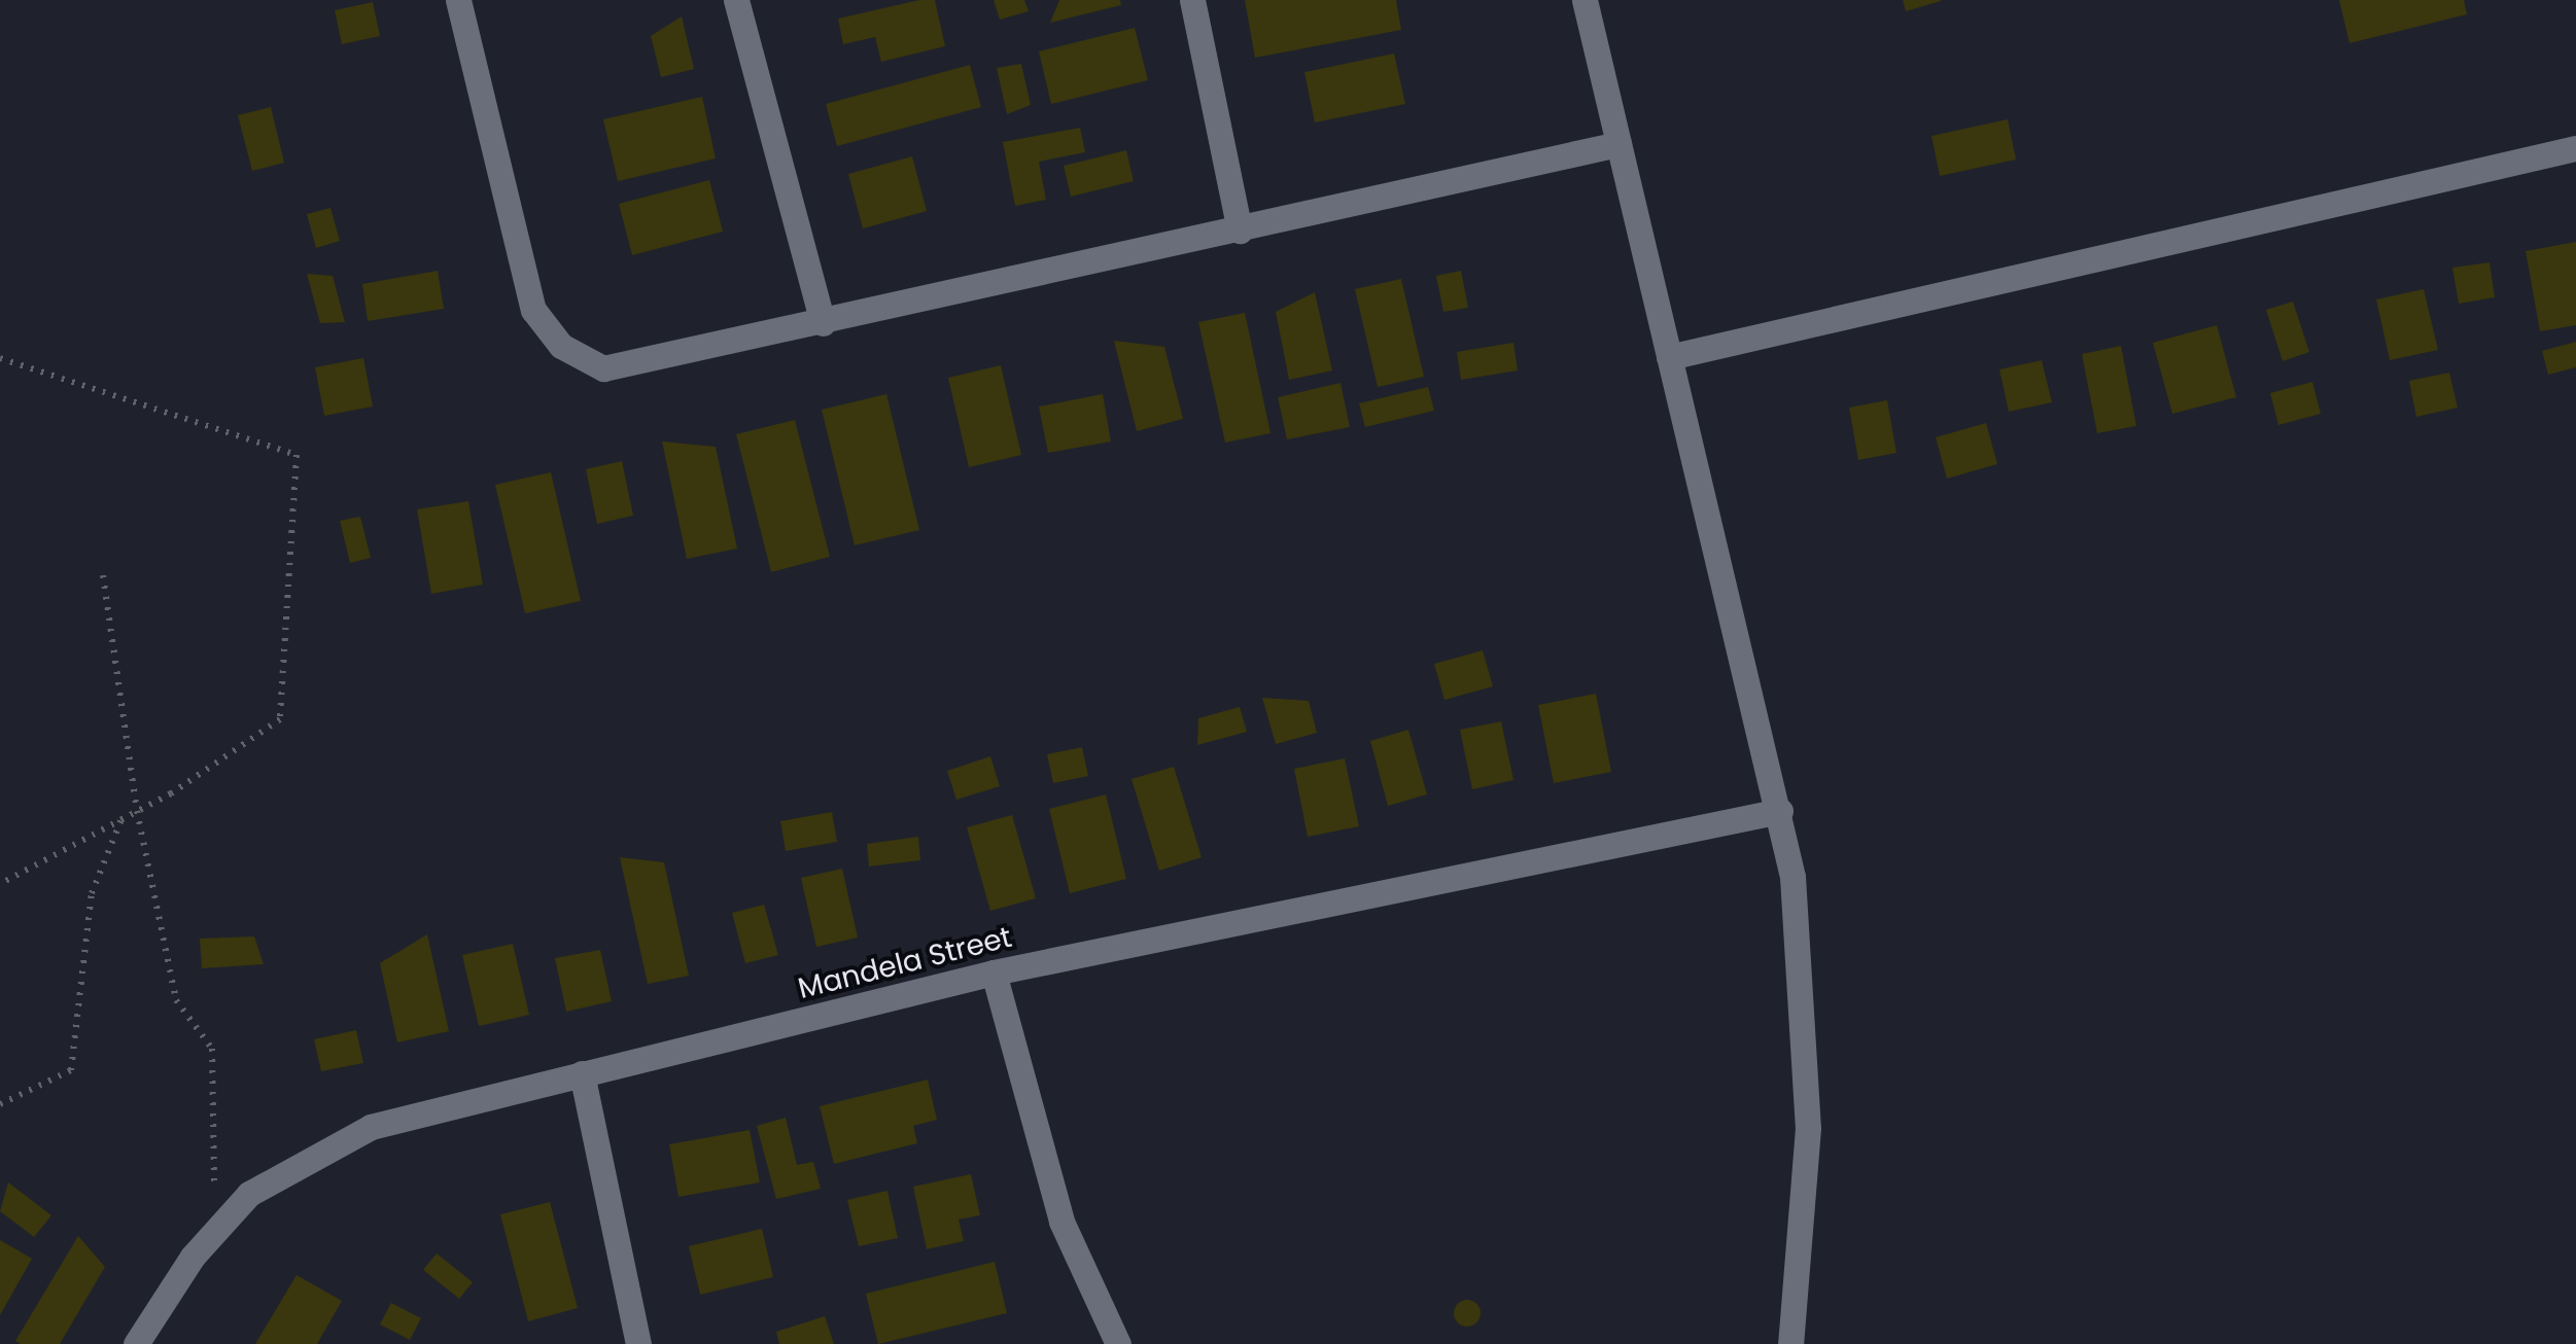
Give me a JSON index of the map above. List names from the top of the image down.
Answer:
{
  "streets": {
    "street": ["Mandela Street"]
  }
}
